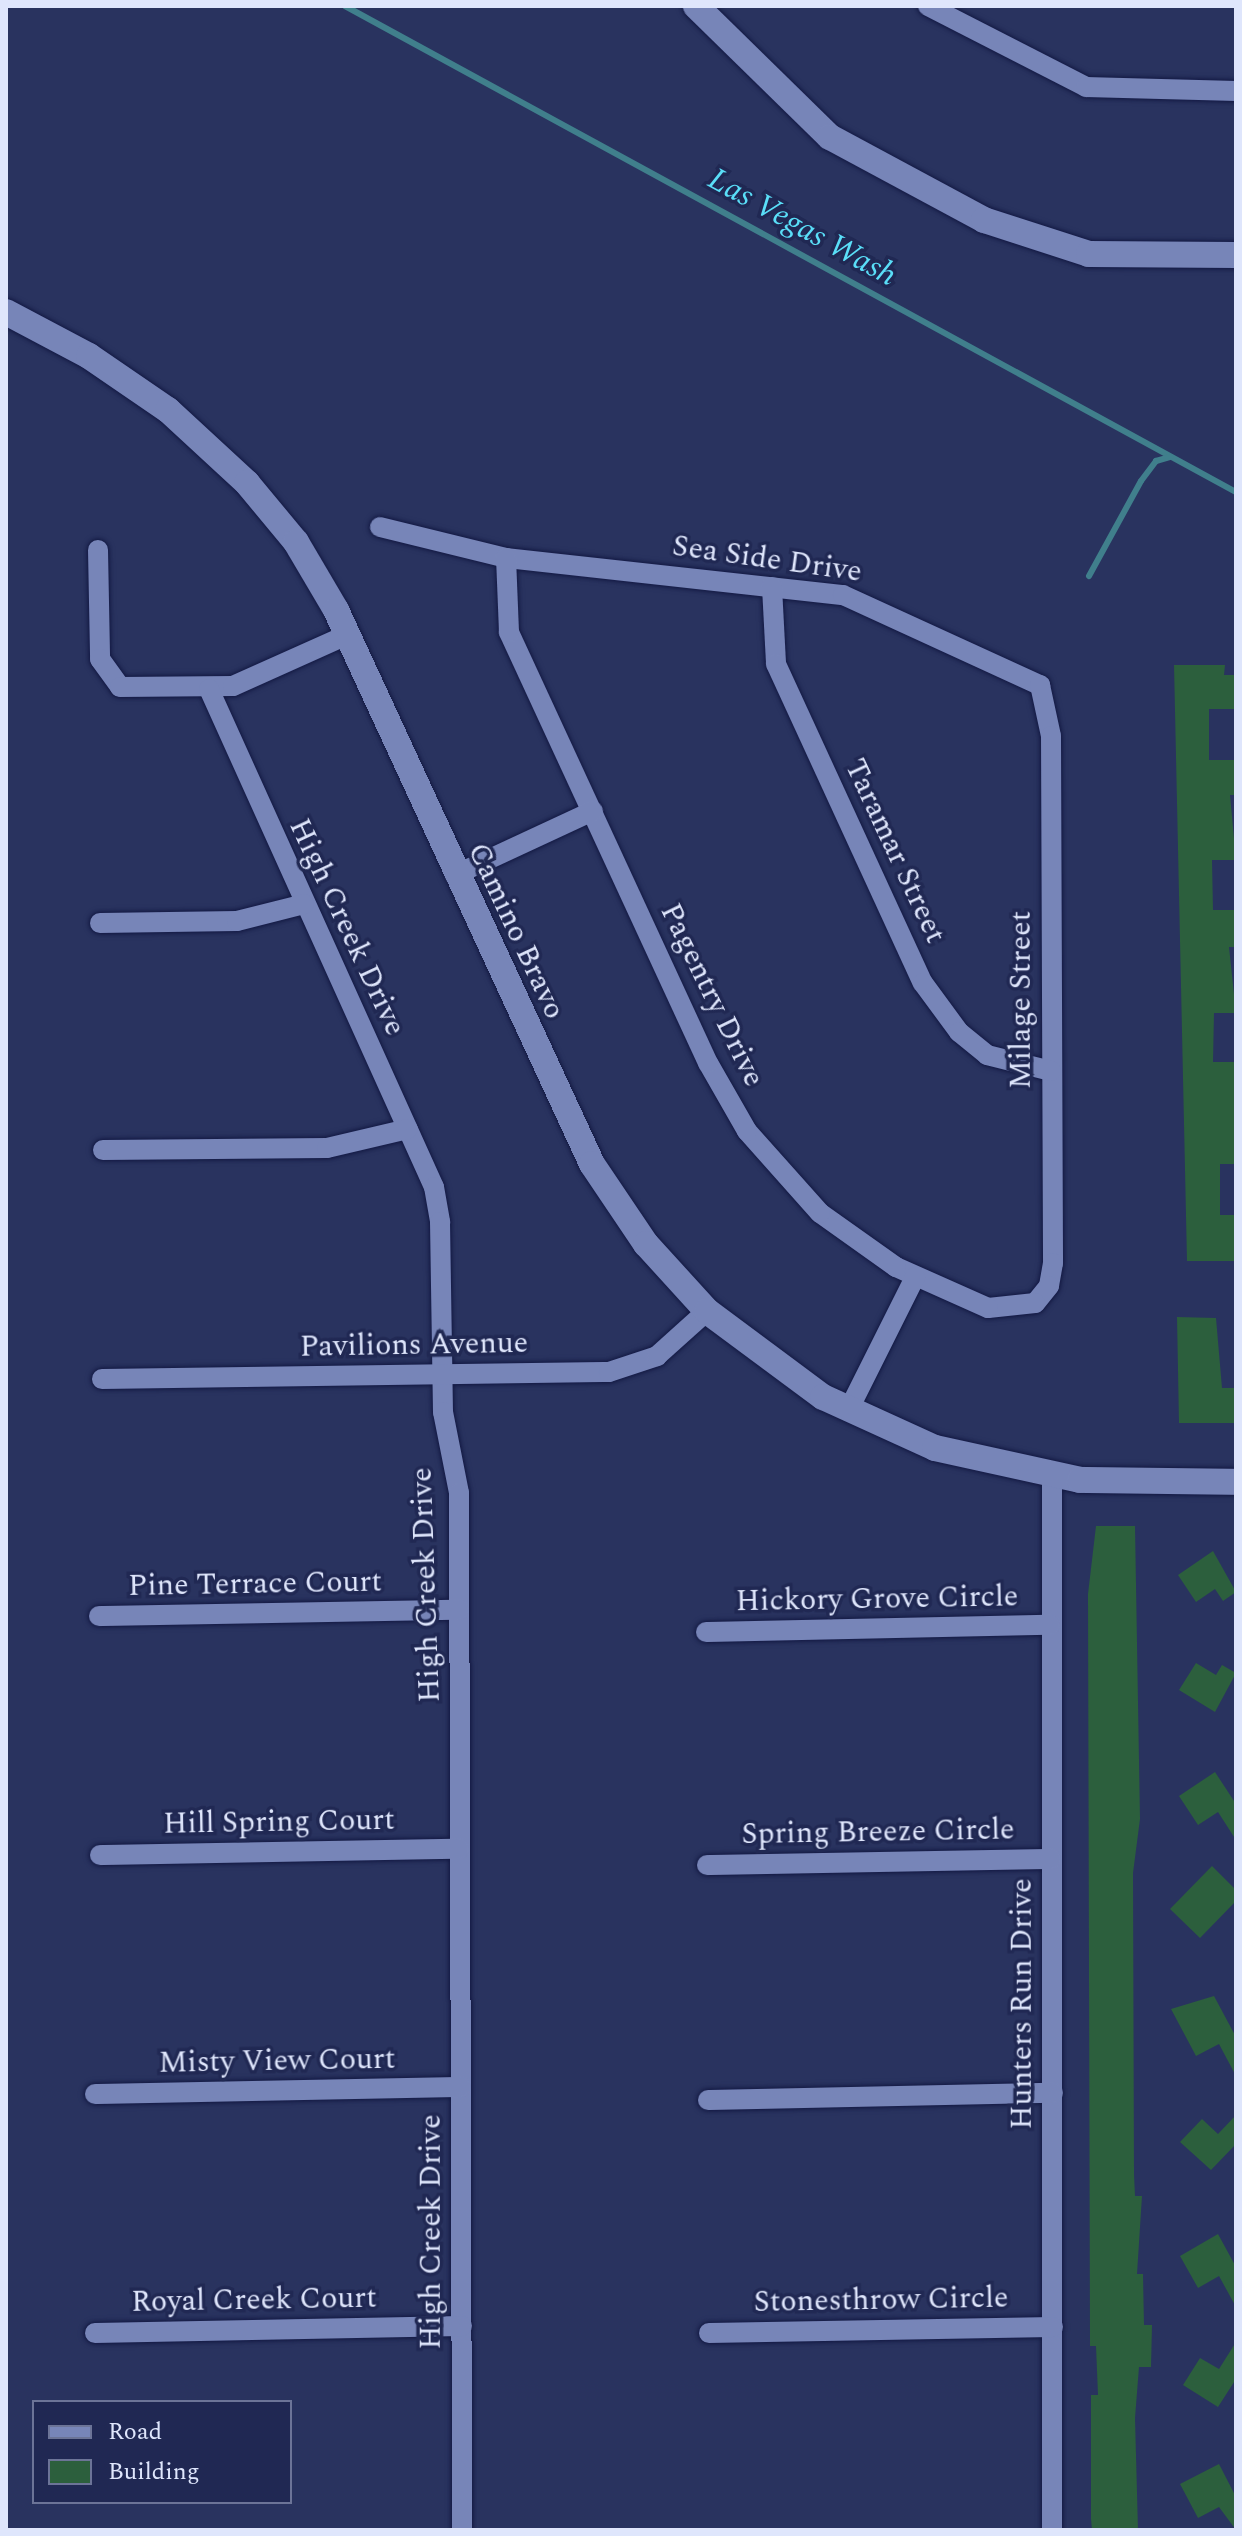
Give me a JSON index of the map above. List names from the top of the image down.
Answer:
{
  "streets": {
    "street": [
      "Sea Side Drive",
      "Taramar Street",
      "High Creek Drive",
      "Camino Bravo",
      "Pagentry Drive",
      "Milage Street",
      "Pavilions Avenue",
      "Pine Terrace Court",
      "Hickory Grove Circle",
      "Hill Spring Court",
      "Spring Breeze Circle",
      "Hunters Run Drive",
      "Misty View Court",
      "Royal Creek Court",
      "Stonesthrow Circle"
    ]
  },
  "crossings": [
    ["Sea Side Drive", "Taramar Street"],
    ["Sea Side Drive", "Pagentry Drive"],
    ["Sea Side Drive", "Milage Street"],
    ["Taramar Street", "Milage Street"],
    ["High Creek Drive", "Pavilions Avenue"],
    ["High Creek Drive", "Pine Terrace Court"],
    ["High Creek Drive", "Hill Spring Court"],
    ["High Creek Drive", "Misty View Court"],
    ["High Creek Drive", "Royal Creek Court"],
    ["Camino Bravo", "Pavilions Avenue"],
    ["Camino Bravo", "Hunters Run Drive"],
    ["Pagentry Drive", "Milage Street"],
    ["Hickory Grove Circle", "Hunters Run Drive"],
    ["Spring Breeze Circle", "Hunters Run Drive"],
    ["Hunters Run Drive", "Stonesthrow Circle"]
  ],
  "water": ["Las Vegas Wash"],
  "legend": ["Road", "Building"]
}
